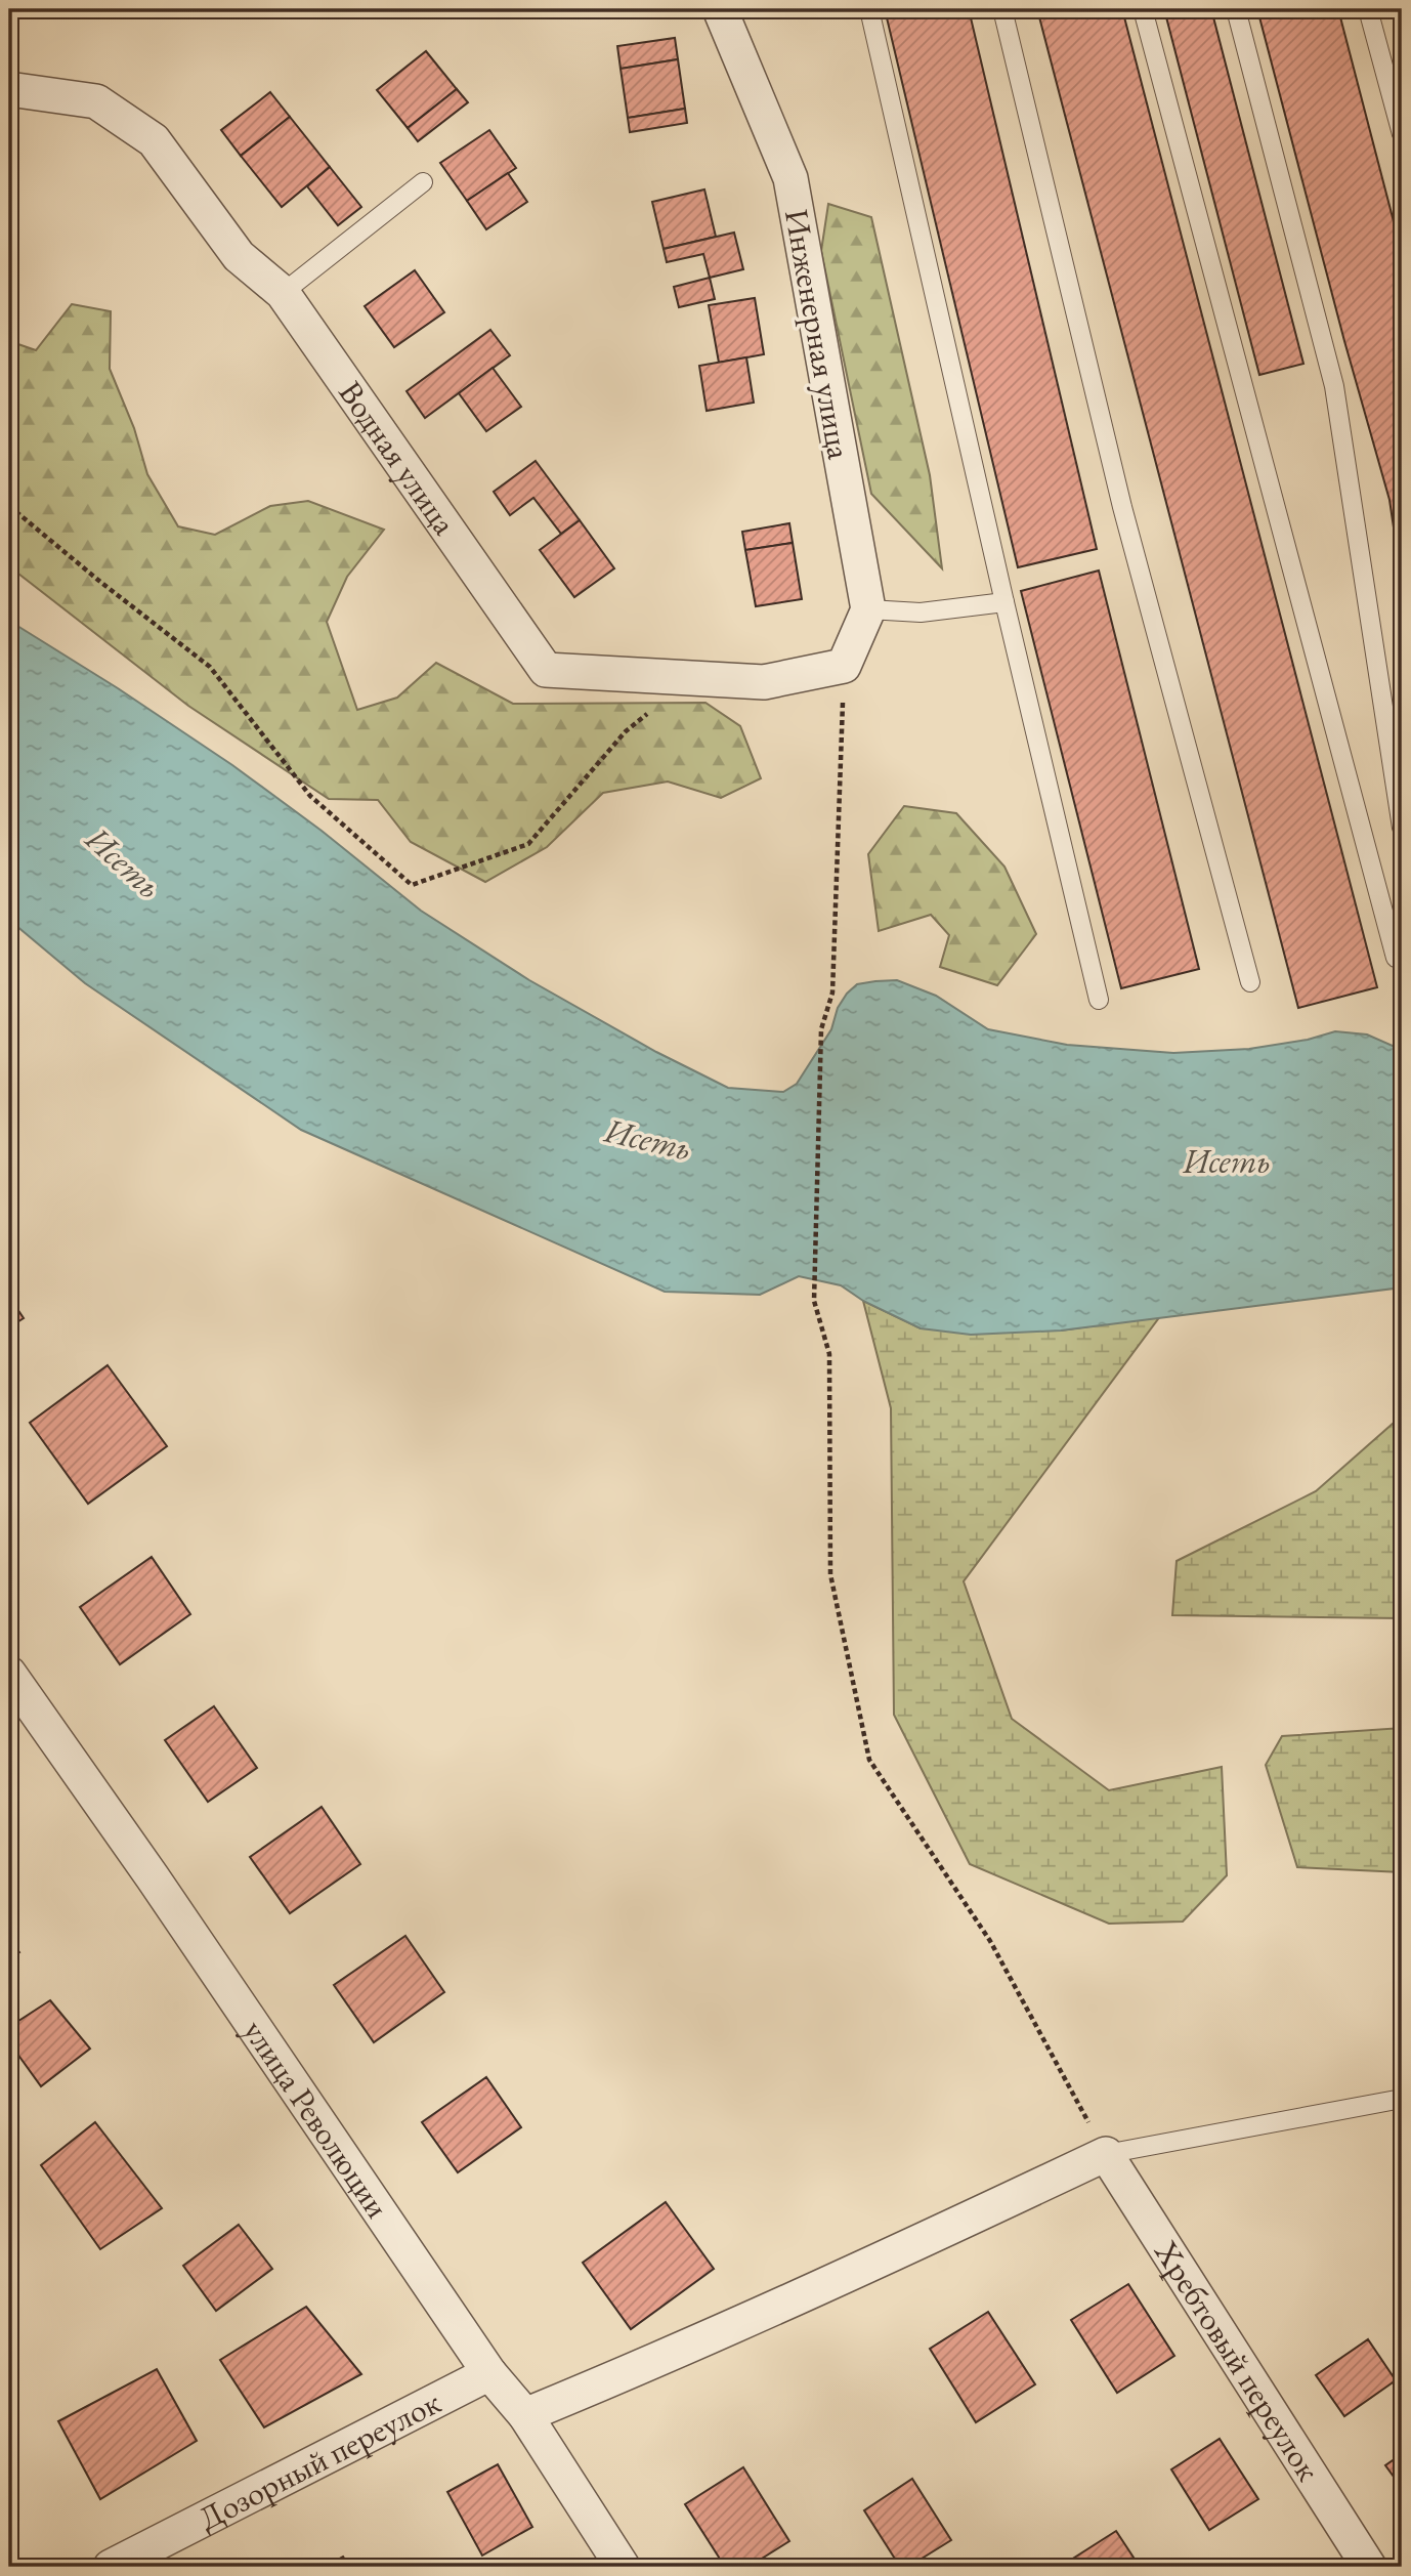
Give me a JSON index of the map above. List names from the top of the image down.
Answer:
{
  "streets": {
    "street": [
      "Инженерная улица",
      "Водная улица",
      "улица Революции",
      "Хребтовый переулок",
      "Дозорный переулок"
    ]
  },
  "crossings": [
    ["улица Революции", "Дозорный переулок"]
  ],
  "water": ["Исеть"]
}
